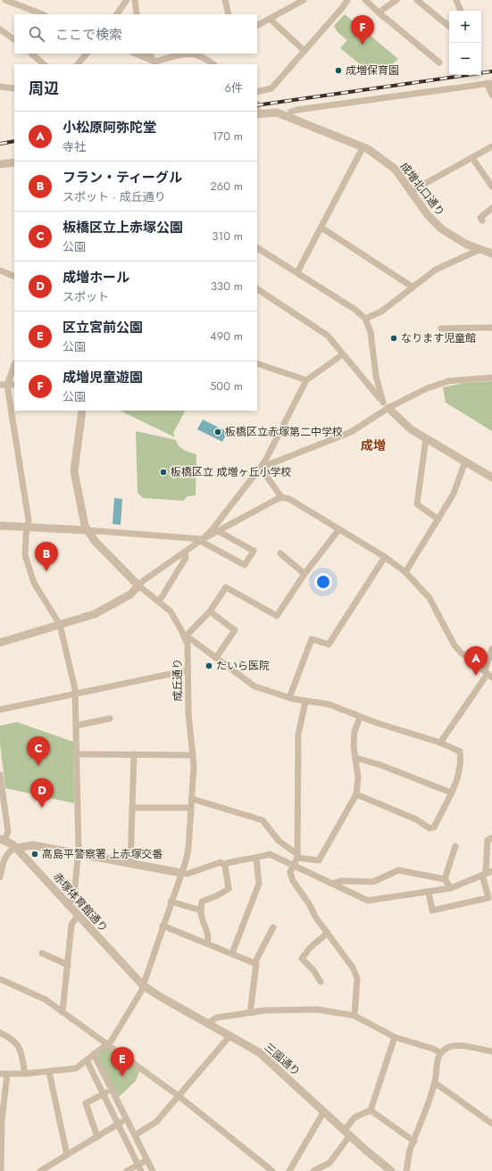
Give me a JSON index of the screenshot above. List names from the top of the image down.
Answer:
{
  "streets": {
    "street": [
      "成増北口通り",
      "成丘通り",
      "赤塚体育館通り",
      "三園通り"
    ]
  },
  "crossings": [
    ["成丘通り", "赤塚体育館通り"],
    ["成丘通り", "三園通り"],
    ["赤塚体育館通り", "三園通り"]
  ],
  "districts": ["成増"],
  "places": [
    "成増保育園",
    "なります児童館",
    "板橋区立赤塚第二中学校",
    "板橋区立 成増ヶ丘小学校",
    "たいら医院",
    "高島平警察署 上赤塚交番"
  ],
  "page": {
    "map_buttons": ["+", "−"],
    "search": "ここで検索",
    "pins": [
      "F",
      "B",
      "A",
      "C",
      "D",
      "E"
    ],
    "heading": ["周辺", "6件"],
    "list": [
      {
        "mark": "A",
        "name": "小松原阿弥陀堂",
        "note": "寺社",
        "value": "170 m"
      },
      {
        "mark": "B",
        "name": "フラン・ティーグル",
        "note": "スポット · 成丘通り",
        "value": "260 m"
      },
      {
        "mark": "C",
        "name": "板橋区立上赤塚公園",
        "note": "公園",
        "value": "310 m"
      },
      {
        "mark": "D",
        "name": "成増ホール",
        "note": "スポット",
        "value": "330 m"
      },
      {
        "mark": "E",
        "name": "区立宮前公園",
        "note": "公園",
        "value": "490 m"
      },
      {
        "mark": "F",
        "name": "成増児童遊園",
        "note": "公園",
        "value": "500 m"
      }
    ]
  }
}
